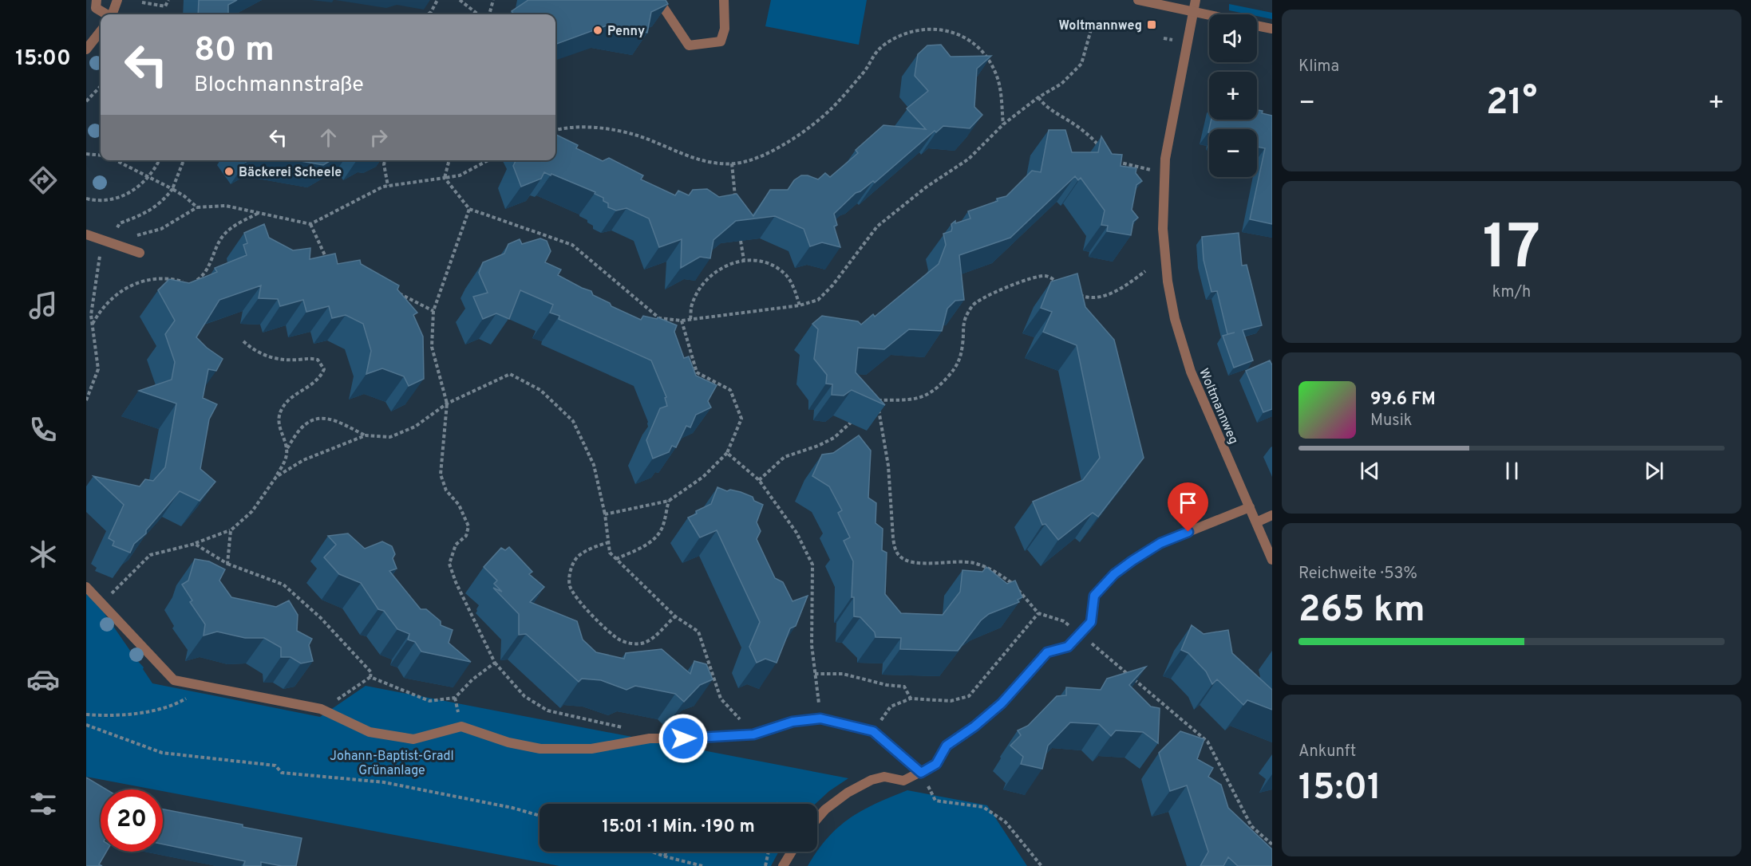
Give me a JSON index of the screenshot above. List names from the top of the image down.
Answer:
{
  "streets": {
    "street": ["Woltmannweg"]
  },
  "parks": ["Johann-Baptist-Gradl Grünanlage"],
  "places": {
    "transit": ["Woltmannweg"],
    "other": ["Penny", "Bäckerei Scheele"]
  },
  "page": {
    "tabs": "15:00",
    "tile": [
      "Klima",
      ["17", "km/h"],
      ["Reichweite · 53%", "265 km"],
      ["Ankunft", "15:01"]
    ],
    "map_buttons": ["+", "−"],
    "turn": ["80 m", "Blochmannstraße"],
    "heat": ["−", "21°", "+"],
    "song": ["99.6 FM", "Musik"],
    "limit": "20",
    "trip": "15:01 · 1 Min. · 190 m"
  }
}
